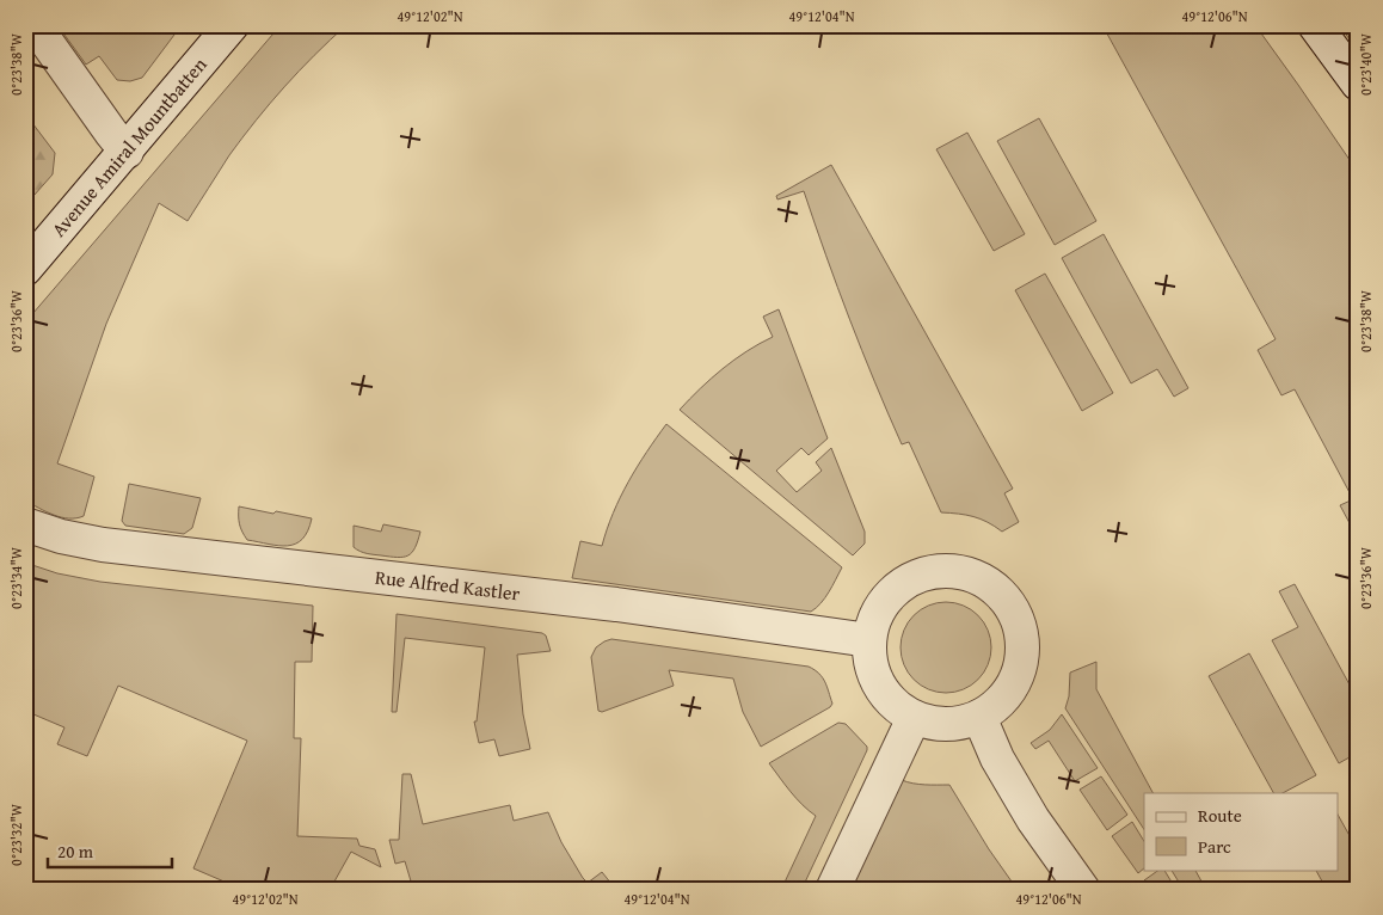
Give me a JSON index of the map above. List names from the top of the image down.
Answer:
{
  "streets": {
    "street": ["Avenue Amiral Mountbatten", "Rue Alfred Kastler"]
  },
  "legend": ["Route", "Parc"],
  "scale_bar": "20 m",
  "coordinates": [
    "49°12'02\"N",
    "49°12'04\"N",
    "49°12'06\"N",
    "0°23'40\"W",
    "0°23'38\"W",
    "0°23'36\"W",
    "0°23'34\"W",
    "0°23'32\"W"
  ]
}
